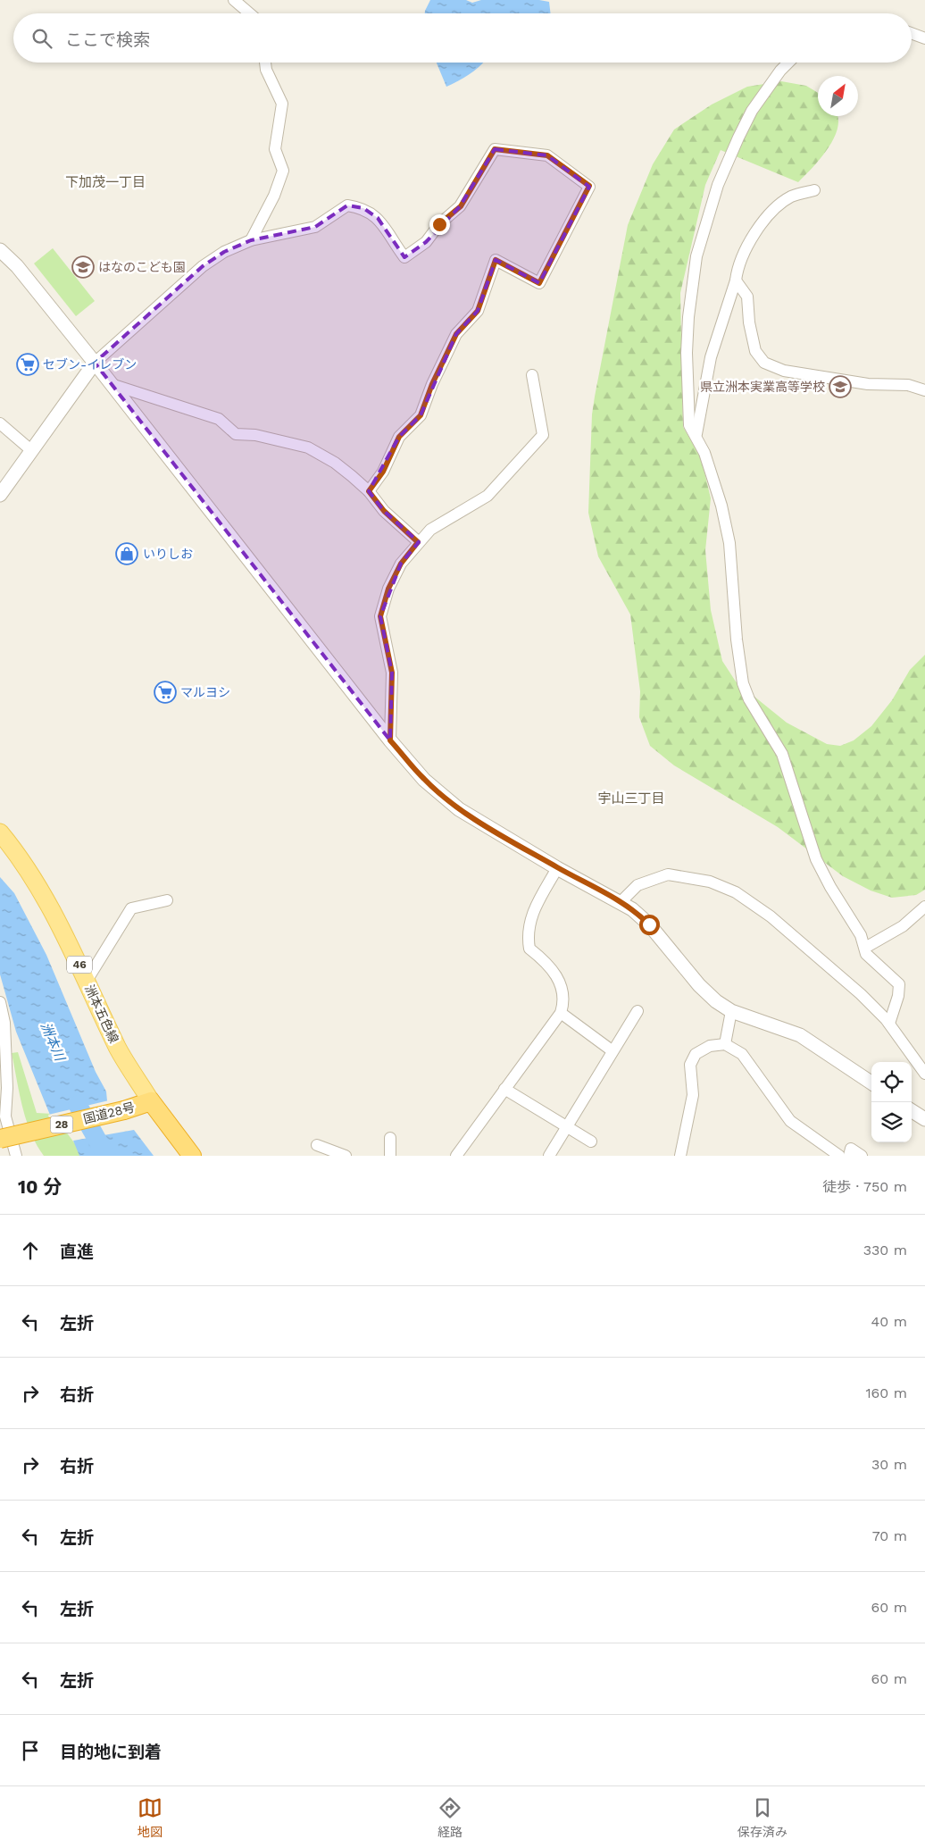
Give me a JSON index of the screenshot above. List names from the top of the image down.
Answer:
{
  "streets": {
    "highway": ["国道28号", "28"],
    "main road": ["46", "洲本五色線"]
  },
  "crossings": [
    ["洲本五色線", "国道28号"]
  ],
  "districts": ["下加茂一丁目", "宇山三丁目"],
  "water": ["洲本川"],
  "places": {
    "school or university": ["はなのこども園", "県立洲本実業高等学校"],
    "supermarket": ["セブン-イレブン", "マルヨシ"],
    "shop": ["いりしお"]
  },
  "north": "top right",
  "page": {
    "search": "ここで検索",
    "heading": ["10 分", "徒歩 · 750 m"],
    "list": [
      ["直進", "330 m"],
      ["左折", "40 m"],
      ["右折", "160 m"],
      ["右折", "30 m"],
      ["左折", "70 m"],
      ["左折", "60 m"],
      ["左折", "60 m"],
      "目的地に到着"
    ],
    "nav": ["地図", "経路", "保存済み"]
  }
}
